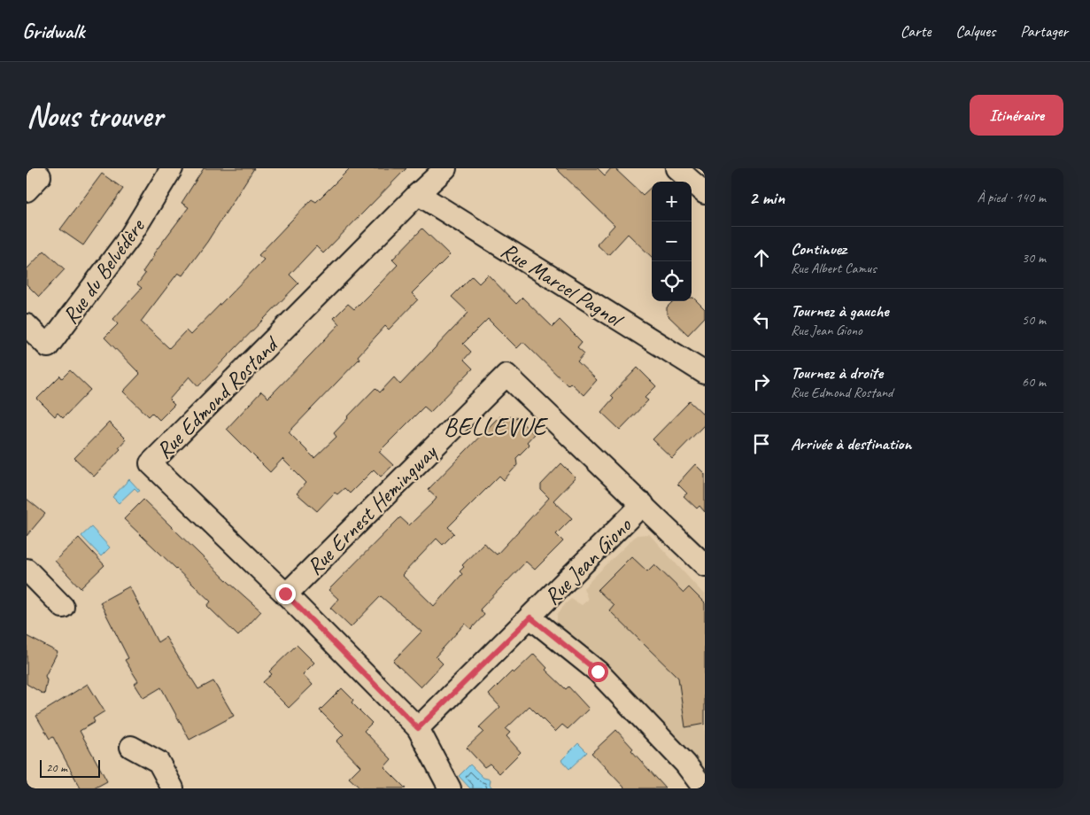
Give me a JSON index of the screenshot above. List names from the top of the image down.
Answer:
{
  "streets": {
    "street": [
      "Rue du Belvédère",
      "Rue Marcel Pagnol",
      "Rue Edmond Rostand",
      "Rue Ernest Hemingway",
      "Rue Jean Giono"
    ]
  },
  "crossings": [
    ["Rue Marcel Pagnol", "Rue Edmond Rostand"],
    ["Rue Edmond Rostand", "Rue Ernest Hemingway"],
    ["Rue Edmond Rostand", "Rue Jean Giono"],
    ["Rue Ernest Hemingway", "Rue Jean Giono"]
  ],
  "districts": ["BELLEVUE"],
  "scale_bar": "20 m",
  "page": {
    "header": "Gridwalk",
    "nav": ["Carte", "Calques", "Partager"],
    "buttons": "Itinéraire",
    "title": "Nous trouver",
    "heading": ["2 min", "À pied · 140 m"],
    "map_buttons": ["+", "−"],
    "list": [
      ["Continuez", "Rue Albert Camus", "30 m"],
      ["Tournez à gauche", "Rue Jean Giono", "50 m"],
      ["Tournez à droite", "Rue Edmond Rostand", "60 m"],
      "Arrivée à destination"
    ],
    "scale": "20 m"
  }
}
